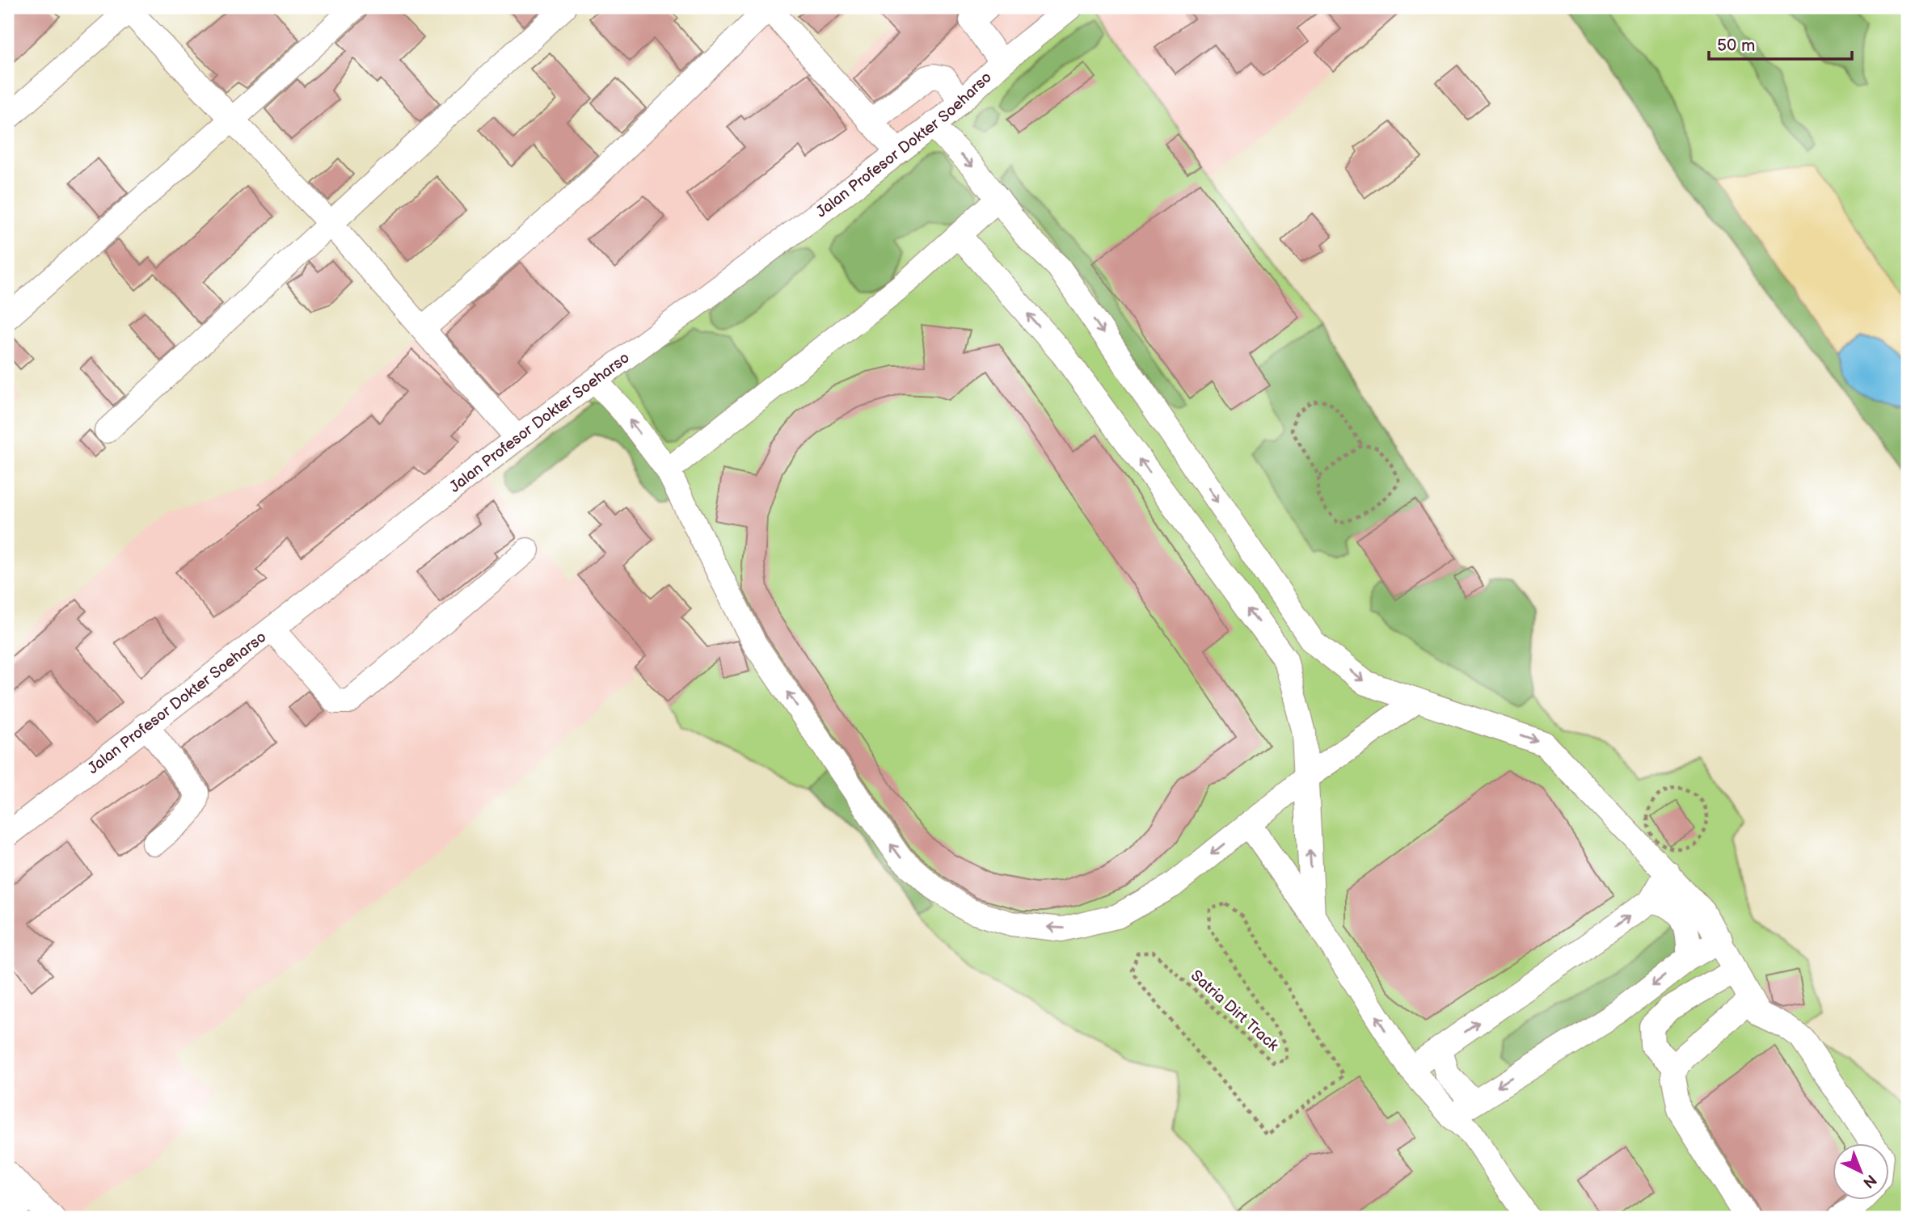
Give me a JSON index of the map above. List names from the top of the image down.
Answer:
{
  "streets": {
    "street": ["Jalan Profesor Dokter Soeharso"],
    "path": ["Satria Dirt Track"]
  },
  "scale_bar": "50 m",
  "north": "bottom right"
}
